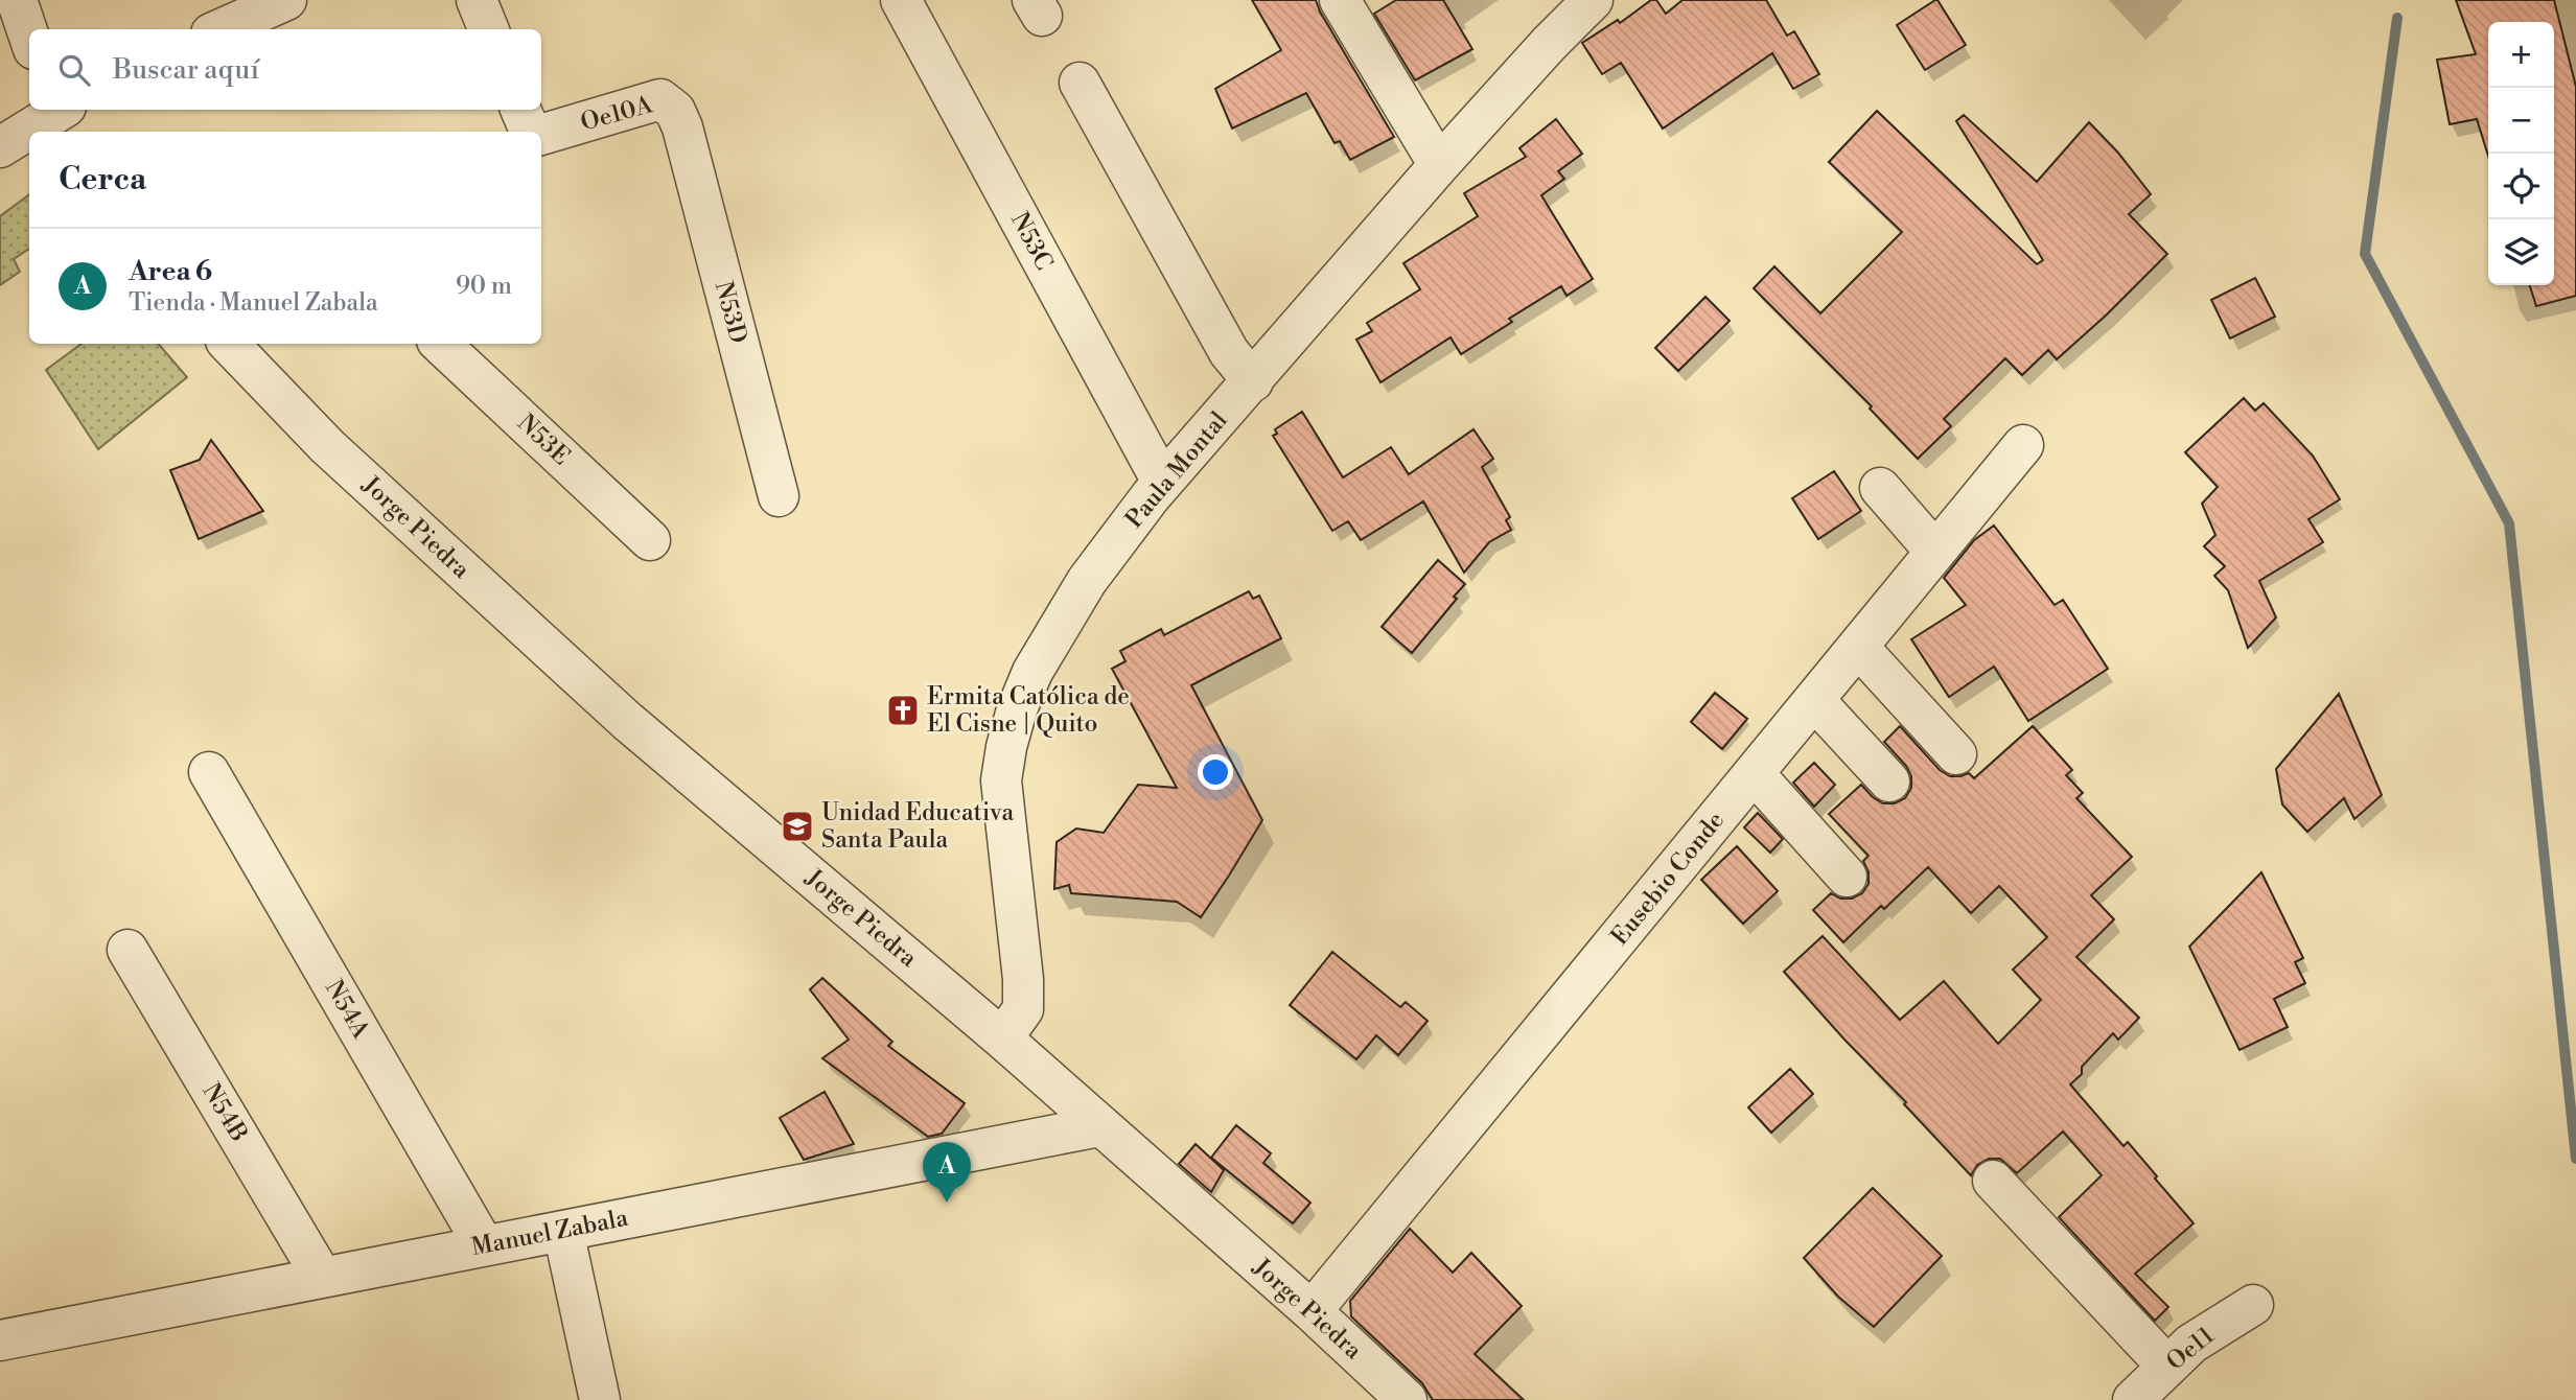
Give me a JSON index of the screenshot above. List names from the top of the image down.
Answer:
{
  "streets": {
    "street": [
      "Oe10A",
      "N53C",
      "N53D",
      "N53E",
      "Paula Montal",
      "Jorge Piedra",
      "Eusebio Conde",
      "N54A",
      "N54B",
      "Manuel Zabala",
      "Oe11"
    ]
  },
  "crossings": [
    ["Oe10A", "N53D"],
    ["N53C", "Paula Montal"],
    ["Paula Montal", "Jorge Piedra"],
    ["Jorge Piedra", "Eusebio Conde"],
    ["Jorge Piedra", "Manuel Zabala"],
    ["N54A", "Manuel Zabala"],
    ["N54B", "Manuel Zabala"]
  ],
  "places": {
    "church": ["Ermita Católica de El Cisne | Quito"],
    "school or university": ["Unidad Educativa Santa Paula"]
  },
  "page": {
    "map_buttons": ["+", "−"],
    "search": "Buscar aquí",
    "heading": "Cerca",
    "list": [
      {
        "mark": "A",
        "name": "Area 6",
        "note": "Tienda · Manuel Zabala",
        "value": "90 m"
      }
    ],
    "pins": "A"
  }
}
